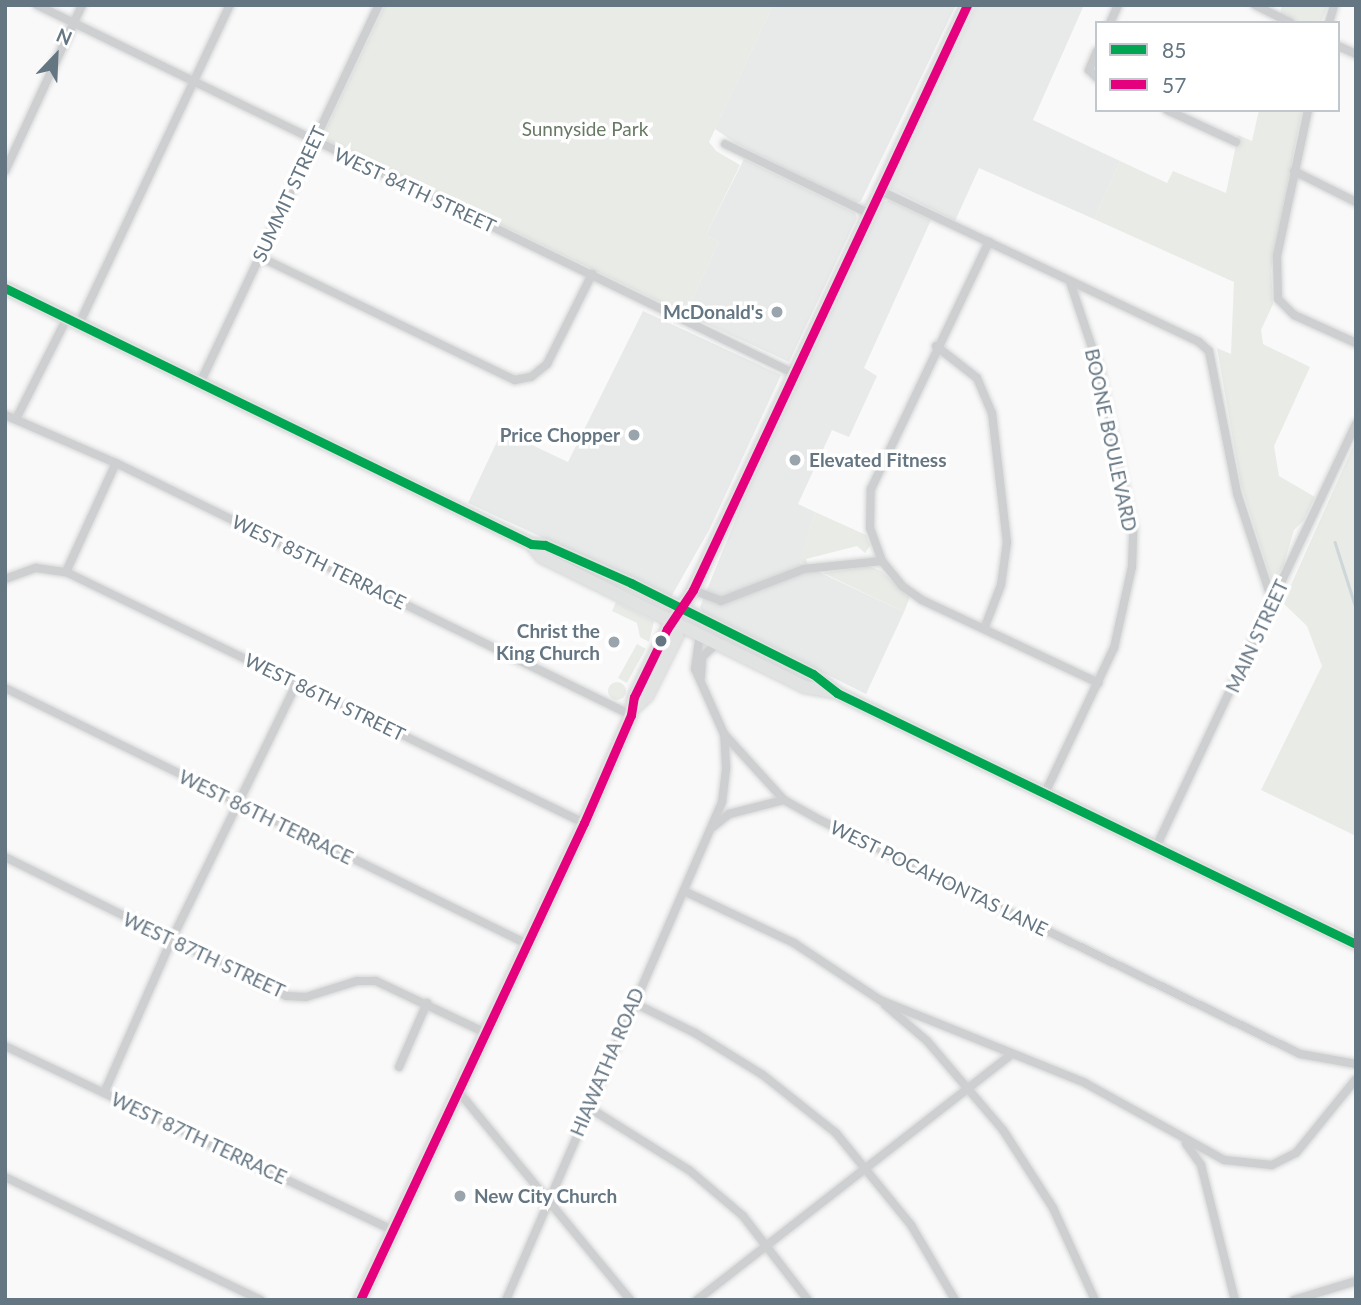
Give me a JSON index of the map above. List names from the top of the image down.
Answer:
{
  "streets": {
    "street": [
      "WEST 84TH STREET",
      "SUMMIT STREET",
      "BOONE BOULEVARD",
      "WEST 85TH TERRACE",
      "MAIN STREET",
      "WEST 86TH STREET",
      "WEST 86TH TERRACE",
      "WEST POCAHONTAS LANE",
      "WEST 87TH STREET",
      "HIAWATHA ROAD",
      "WEST 87TH TERRACE"
    ]
  },
  "crossings": [
    ["WEST 84TH STREET", "SUMMIT STREET"],
    ["WEST POCAHONTAS LANE", "HIAWATHA ROAD"]
  ],
  "parks": ["Sunnyside Park"],
  "places": [
    "McDonald's",
    "Price Chopper",
    "Elevated Fitness",
    "Christ the King Church",
    "New City Church"
  ],
  "lines": ["transit line 57", "transit line 85"],
  "legend": ["85", "57"],
  "north": "top right"
}
